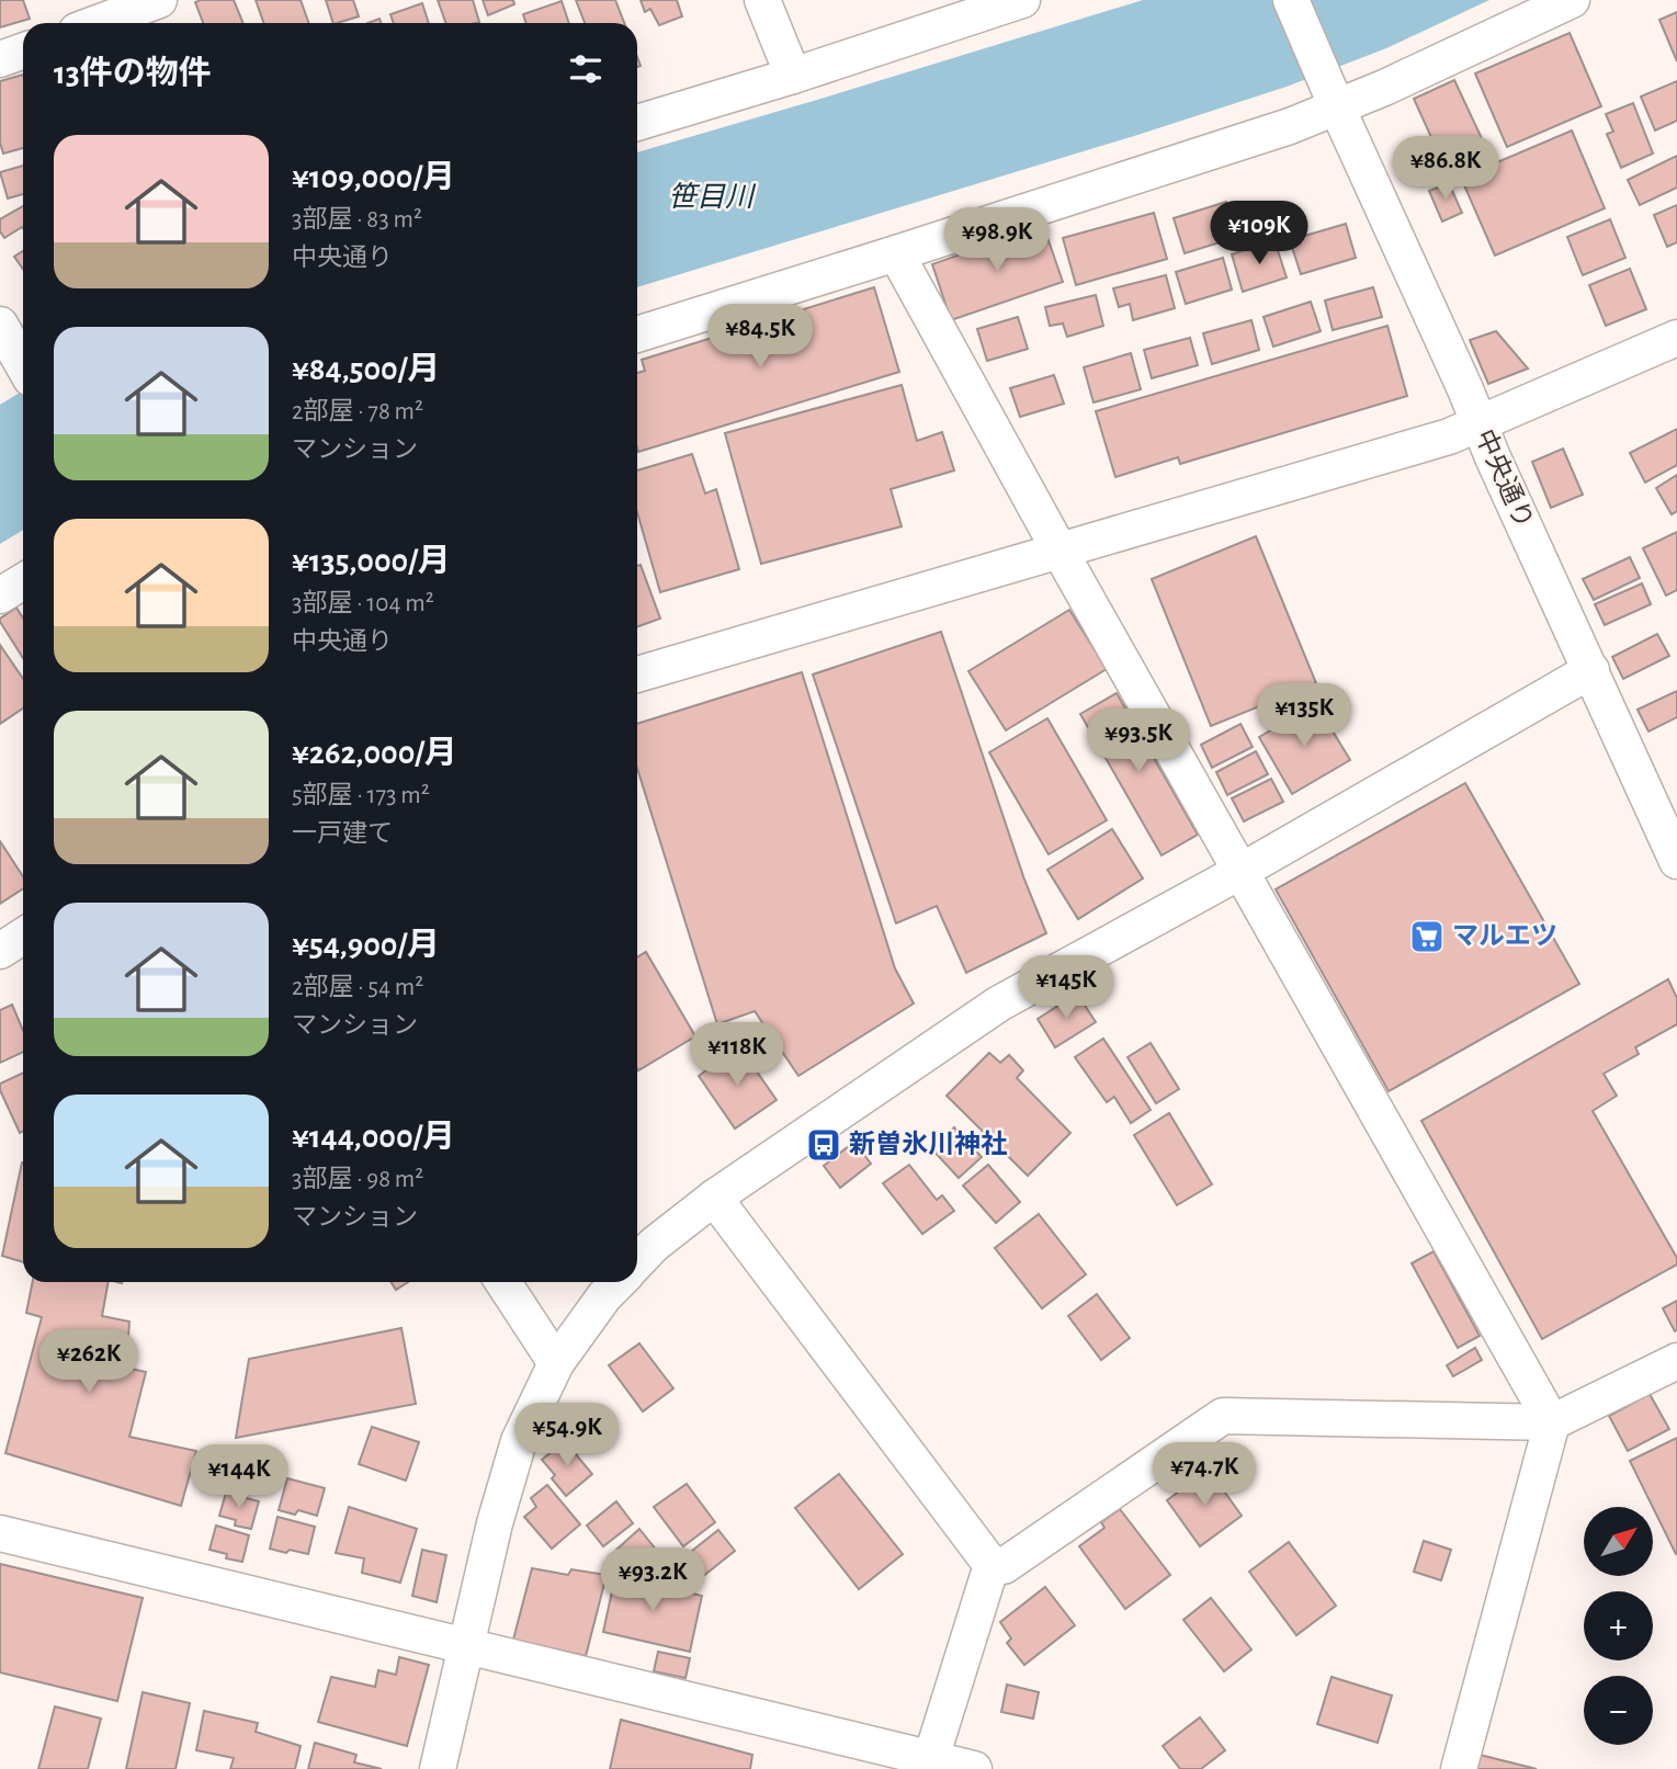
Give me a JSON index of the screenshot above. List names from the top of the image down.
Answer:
{
  "streets": {
    "street": ["中央通り"]
  },
  "water": ["笹目川"],
  "places": {
    "supermarket": ["マルエツ"],
    "bus stop": ["新曽氷川神社"]
  },
  "north": "top right",
  "page": {
    "heading": "13件の物件",
    "list": [
      {
        "name": "¥109,000/月",
        "note": "3部屋 · 83 m² · 中央通り"
      },
      {
        "name": "¥84,500/月",
        "note": "2部屋 · 78 m² · マンション"
      },
      {
        "name": "¥135,000/月",
        "note": "3部屋 · 104 m² · 中央通り"
      },
      {
        "name": "¥262,000/月",
        "note": "5部屋 · 173 m² · 一戸建て"
      },
      {
        "name": "¥54,900/月",
        "note": "2部屋 · 54 m² · マンション"
      },
      {
        "name": "¥144,000/月",
        "note": "3部屋 · 98 m² · マンション"
      }
    ],
    "price": [
      "¥86.8K",
      "¥109K",
      "¥98.9K",
      "¥84.5K",
      "¥135K",
      "¥93.5K",
      "¥145K",
      "¥118K",
      "¥262K",
      "¥54.9K",
      "¥74.7K",
      "¥144K",
      "¥93.2K"
    ],
    "map_buttons": ["+", "−"]
  }
}
